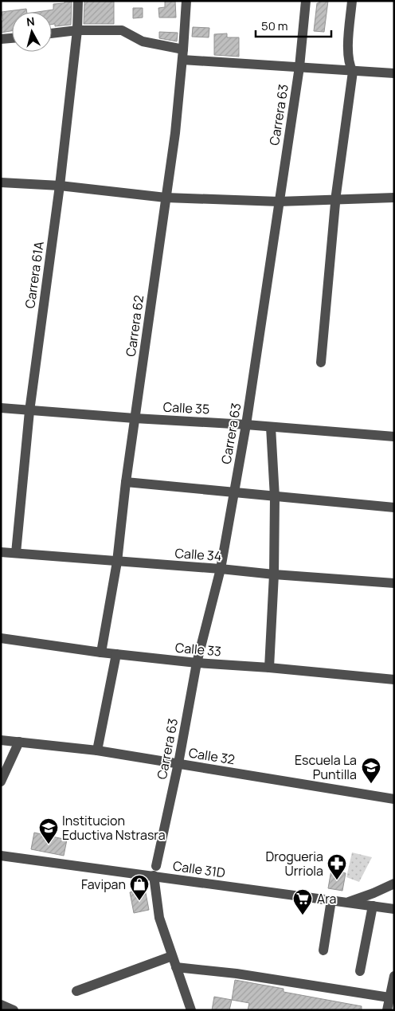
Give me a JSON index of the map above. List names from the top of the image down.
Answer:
{
  "streets": {
    "street": [
      "Carrera 63",
      "Carrera 61A",
      "Carrera 62",
      "Calle 35",
      "Calle 34",
      "Calle 33",
      "Calle 32",
      "Calle 31D"
    ]
  },
  "crossings": [
    ["Carrera 63", "Calle 35"],
    ["Carrera 63", "Calle 34"],
    ["Carrera 63", "Calle 33"],
    ["Carrera 63", "Calle 32"],
    ["Carrera 63", "Calle 31D"],
    ["Carrera 61A", "Calle 35"],
    ["Carrera 61A", "Calle 34"],
    ["Carrera 62", "Calle 35"],
    ["Carrera 62", "Calle 34"],
    ["Carrera 62", "Calle 33"]
  ],
  "places": {
    "school or university": ["Escuela La Puntilla", "Institucion Eductiva Nstrasra"],
    "pharmacy": ["Drogueria Urriola"],
    "shop": ["Favipan"],
    "supermarket": ["Ara"]
  },
  "scale_bar": "50 m",
  "north": "top"
}
